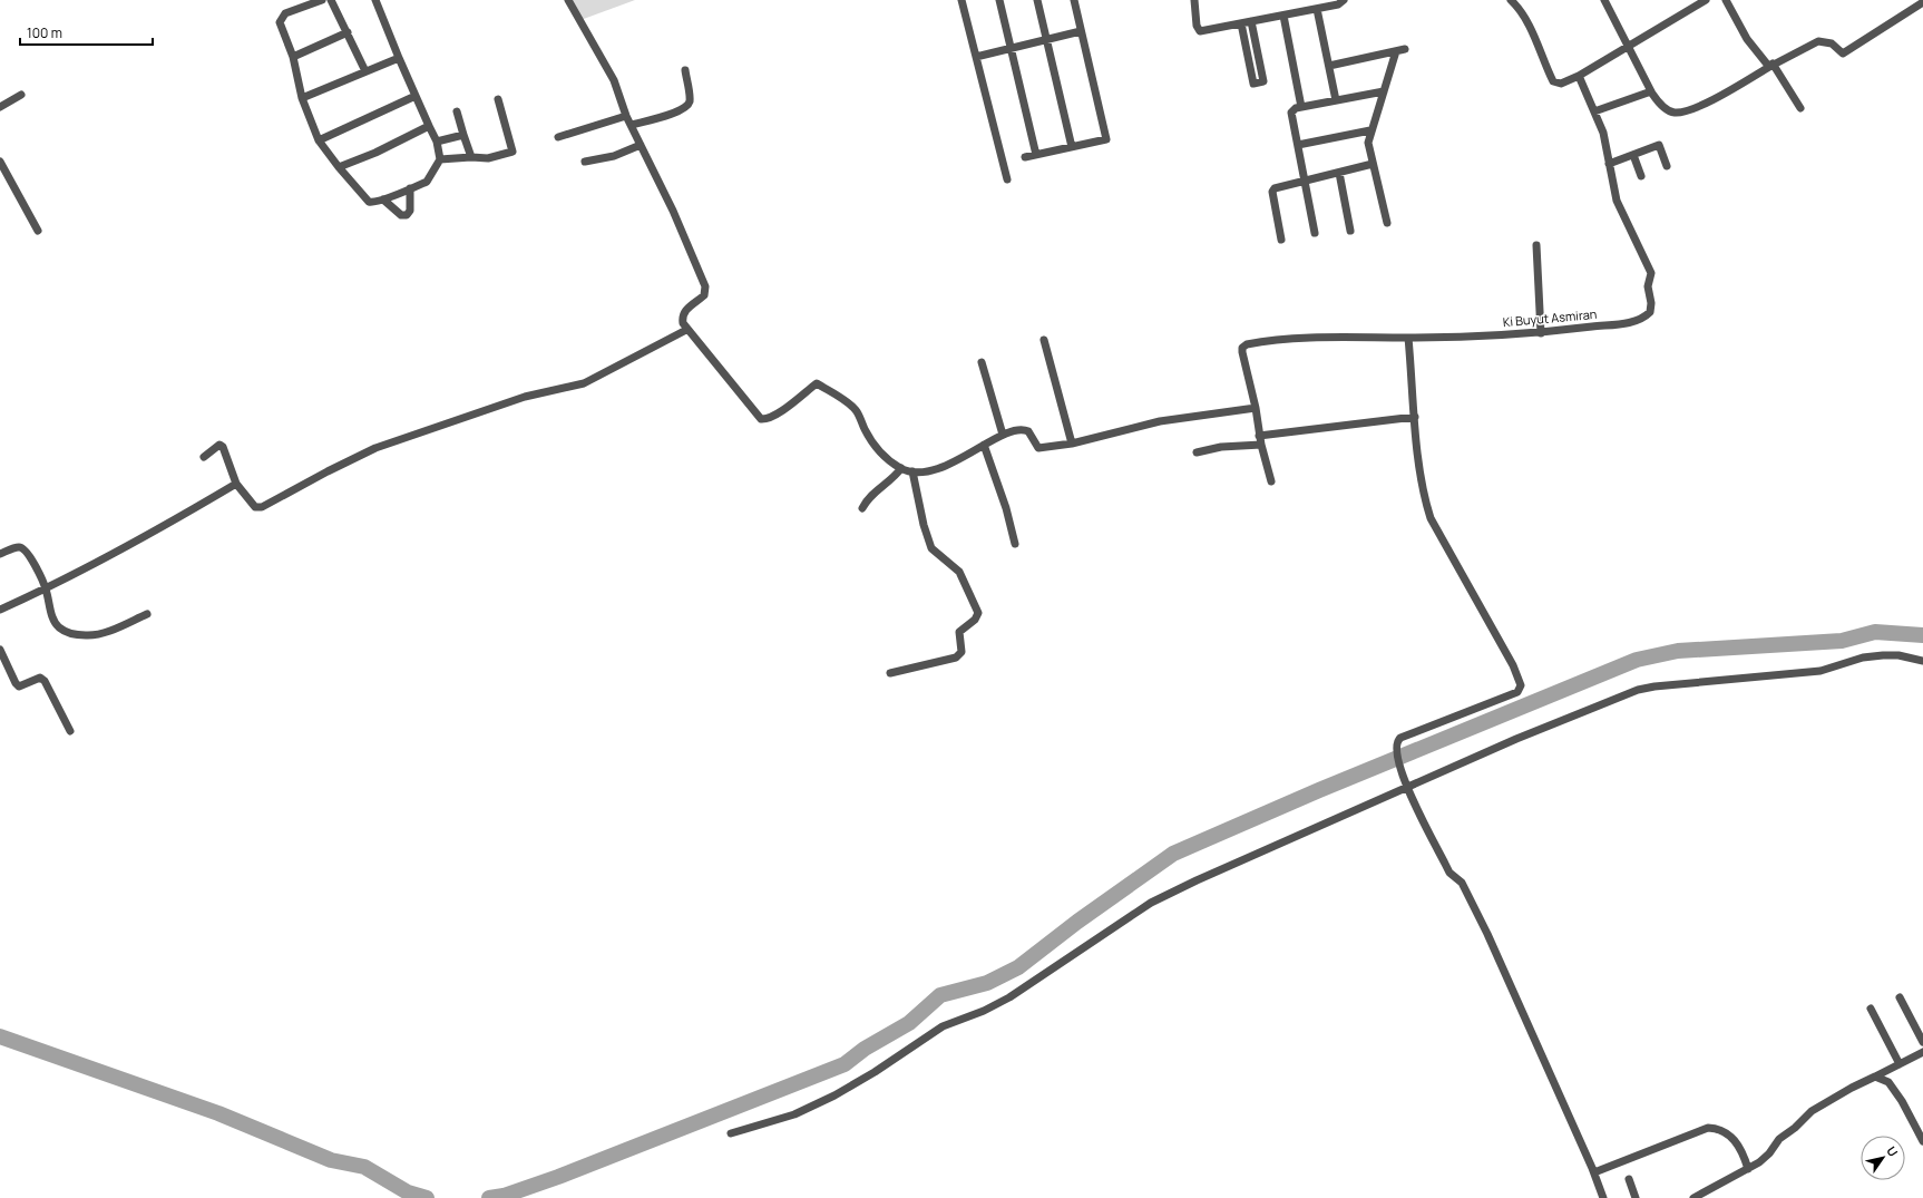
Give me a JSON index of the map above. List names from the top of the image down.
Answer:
{
  "streets": {
    "street": ["Ki Buyut Asmiran"]
  },
  "scale_bar": "100 m",
  "north": "top right"
}
